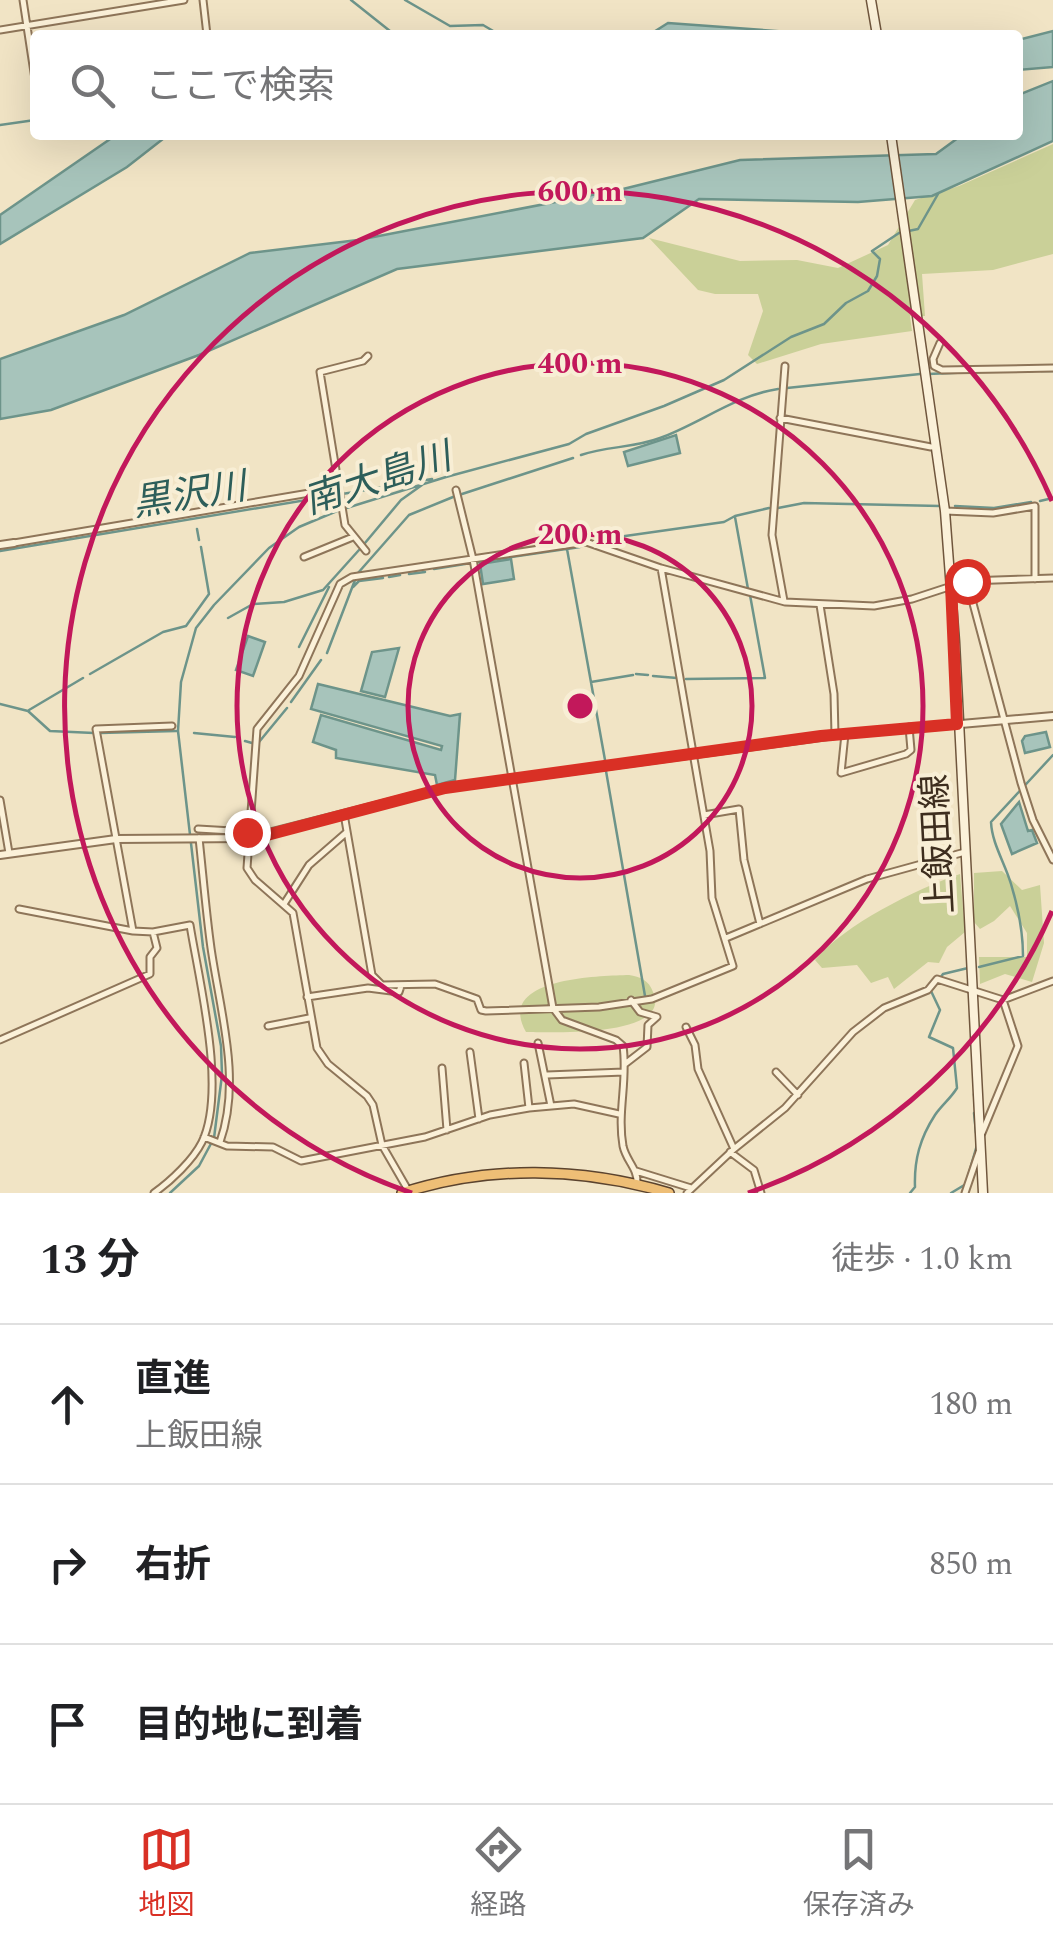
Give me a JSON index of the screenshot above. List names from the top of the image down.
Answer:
{
  "streets": {
    "main road": ["上飯田線"]
  },
  "water": ["南大島川", "黒沢川"],
  "page": {
    "search": "ここで検索",
    "heading": ["13 分", "徒歩 · 1.0 km"],
    "list": [
      ["直進", "上飯田線", "180 m"],
      ["右折", "850 m"],
      "目的地に到着"
    ],
    "nav": ["地図", "経路", "保存済み"]
  },
  "rings": ["600 m", "400 m", "200 m"]
}
